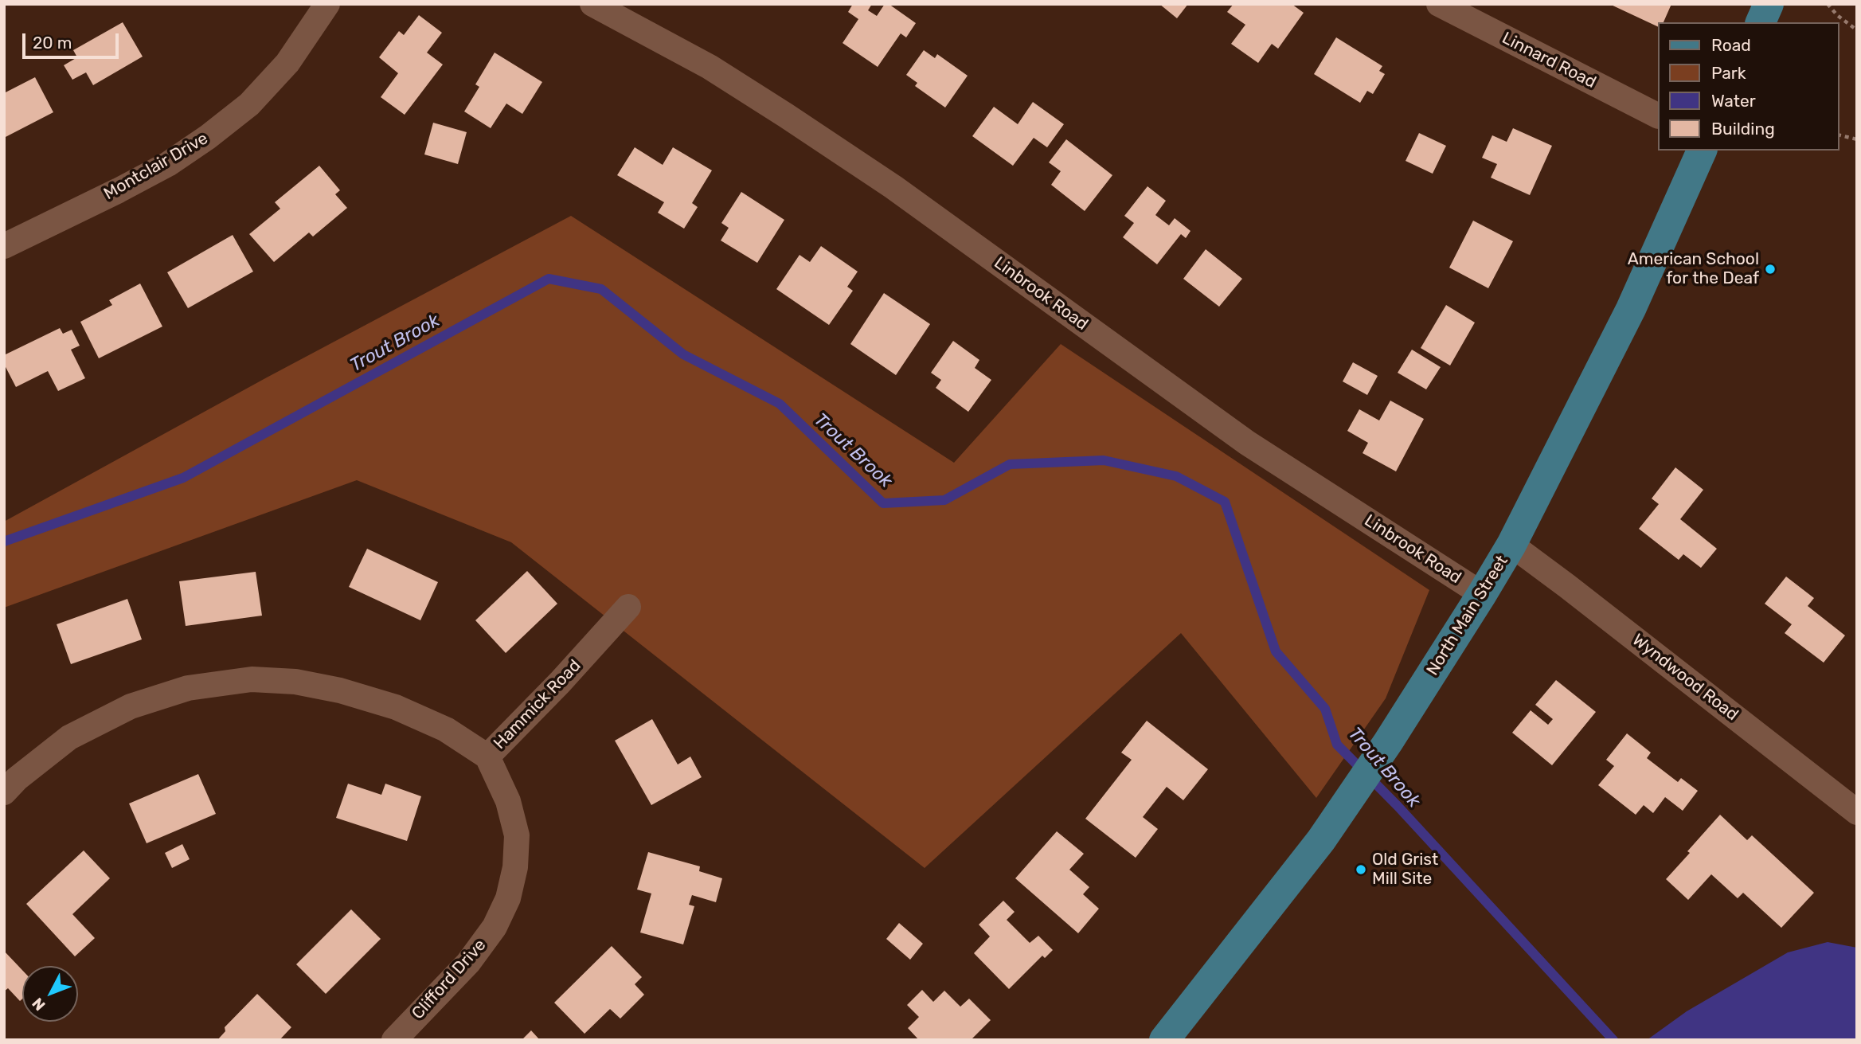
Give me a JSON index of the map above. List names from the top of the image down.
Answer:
{
  "streets": {
    "main road": ["North Main Street"],
    "street": [
      "Linnard Road",
      "Montclair Drive",
      "Linbrook Road",
      "Wyndwood Road",
      "Hammick Road",
      "Clifford Drive"
    ]
  },
  "crossings": [
    ["Linbrook Road", "North Main Street"],
    ["North Main Street", "Wyndwood Road"],
    ["Hammick Road", "Clifford Drive"]
  ],
  "water": ["Trout Brook"],
  "places": ["American School for the Deaf", "Old Grist Mill Site"],
  "legend": [
    "Road",
    "Park",
    "Water",
    "Building"
  ],
  "scale_bar": "20 m",
  "north": "bottom left"
}
